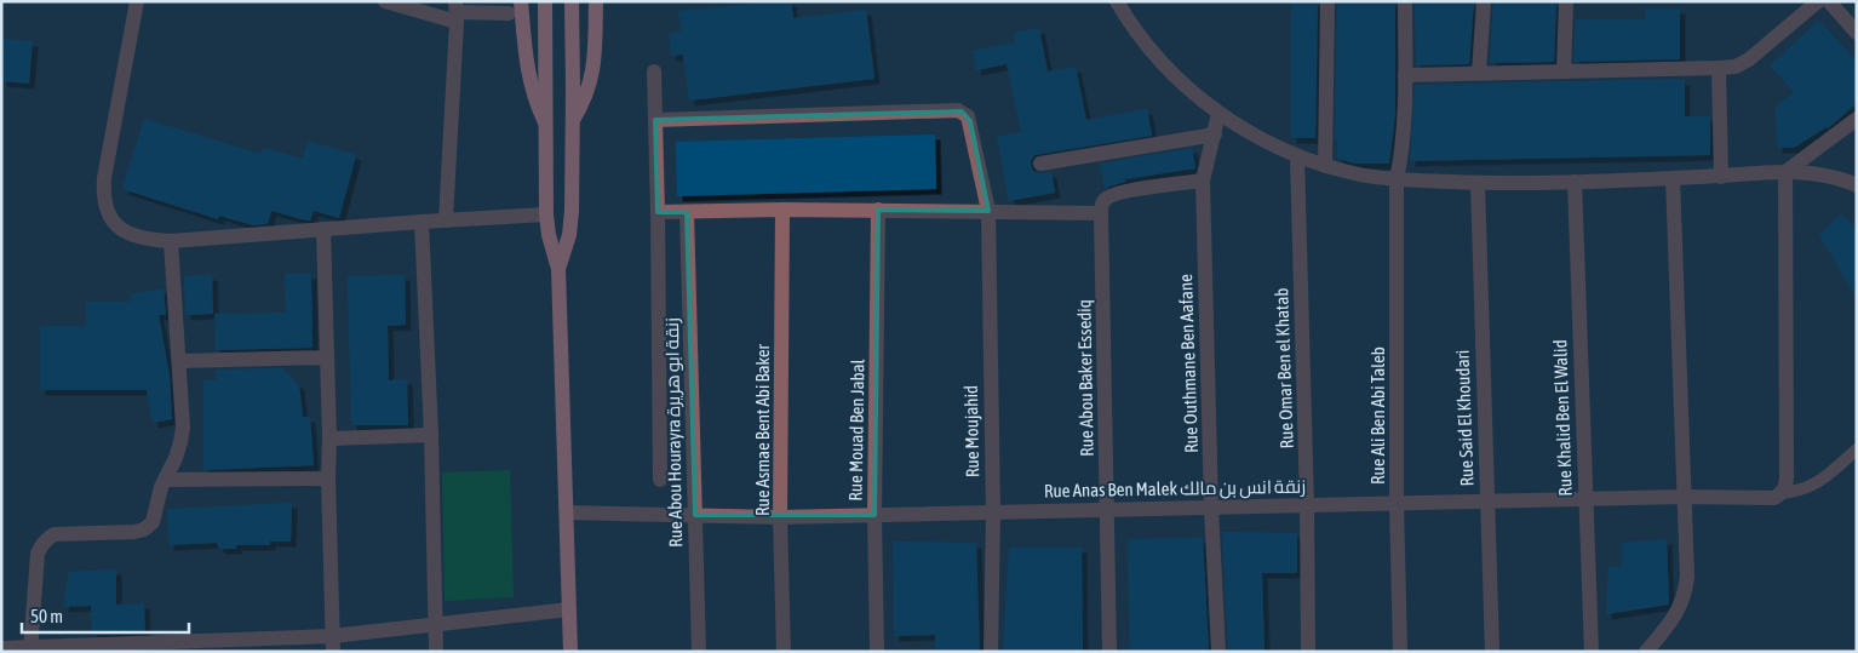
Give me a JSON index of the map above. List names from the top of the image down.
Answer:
{
  "streets": {
    "street": [
      "Rue Outhmane Ben Aafane",
      "Rue Omar Ben el Khatab",
      "Rue Abou Baker Essediq",
      "Rue Ali Ben Abi Taleb",
      "Rue Said El Khoudari",
      "Rue Khalid Ben El Walid",
      "Rue Asmae Bent Abi Baker",
      "Rue Mouad Ben Jabal",
      "Rue Moujahid",
      "Rue Abou Hourayra زنقة ابو هريرة",
      "Rue Anas Ben Malek زنقة انس بن مالك"
    ]
  },
  "crossings": [
    ["Rue Outhmane Ben Aafane", "Rue Anas Ben Malek زنقة انس بن مالك"],
    ["Rue Omar Ben el Khatab", "Rue Anas Ben Malek زنقة انس بن مالك"],
    ["Rue Abou Baker Essediq", "Rue Anas Ben Malek زنقة انس بن مالك"],
    ["Rue Ali Ben Abi Taleb", "Rue Anas Ben Malek زنقة انس بن مالك"],
    ["Rue Said El Khoudari", "Rue Anas Ben Malek زنقة انس بن مالك"],
    ["Rue Khalid Ben El Walid", "Rue Anas Ben Malek زنقة انس بن مالك"],
    ["Rue Asmae Bent Abi Baker", "Rue Anas Ben Malek زنقة انس بن مالك"],
    ["Rue Mouad Ben Jabal", "Rue Anas Ben Malek زنقة انس بن مالك"],
    ["Rue Moujahid", "Rue Anas Ben Malek زنقة انس بن مالك"],
    ["Rue Abou Hourayra زنقة ابو هريرة", "Rue Anas Ben Malek زنقة انس بن مالك"]
  ],
  "scale_bar": "50 m"
}
